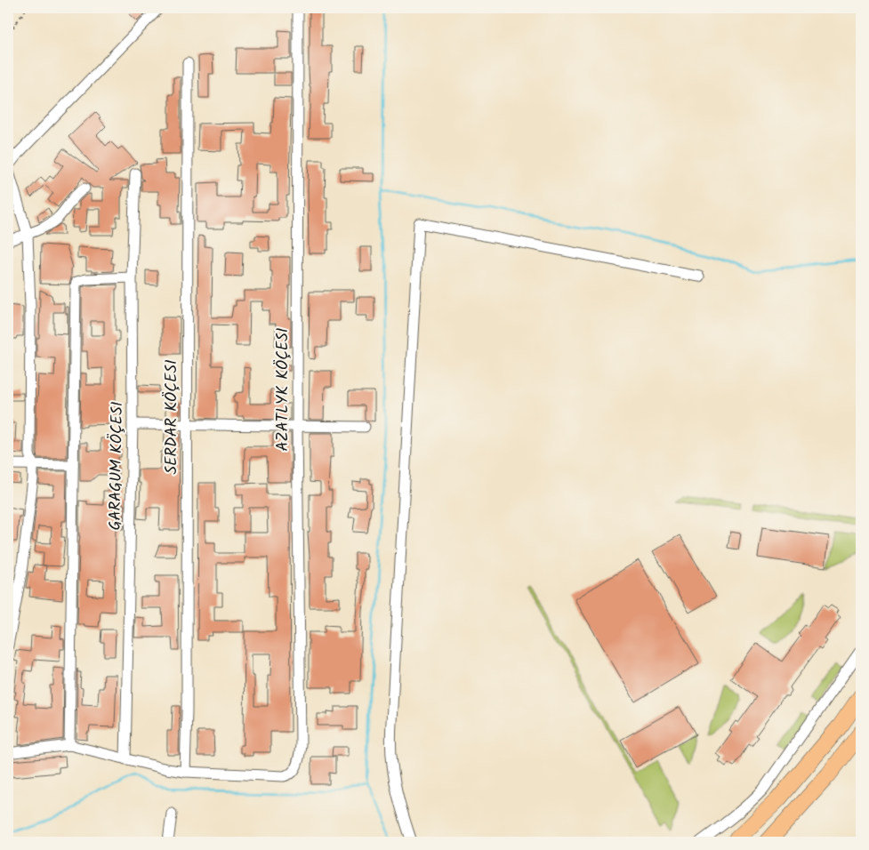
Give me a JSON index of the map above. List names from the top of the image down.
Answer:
{
  "streets": {
    "street": ["AZATLYK KÖÇESI", "SERDAR KÖÇESI", "GARAGUM KÖÇESI"]
  },
  "crossings": [
    ["AZATLYK KÖÇESI", "SERDAR KÖÇESI"]
  ]
}
